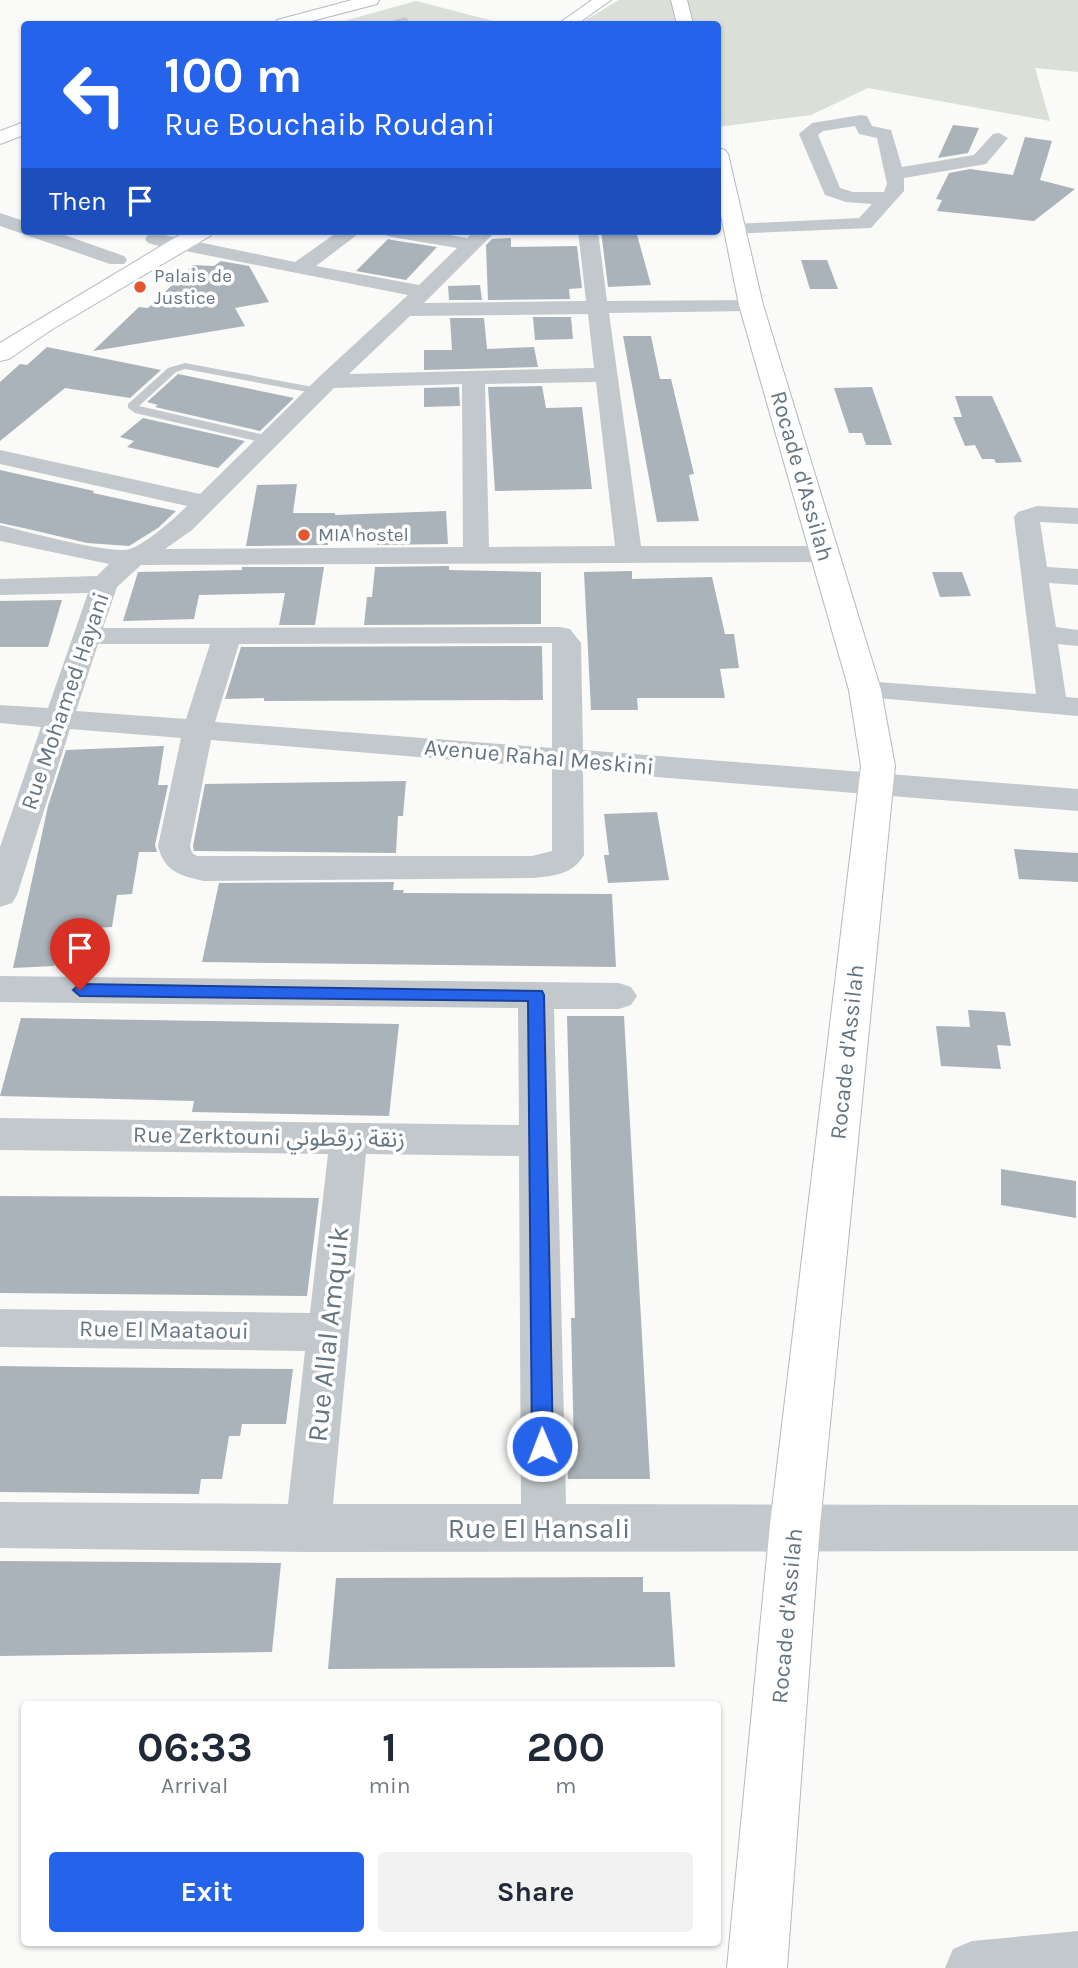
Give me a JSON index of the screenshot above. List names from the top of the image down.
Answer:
{
  "streets": {
    "street": [
      "Rocade d'Assilah",
      "Rue Mohamed Hayani",
      "Avenue Rahal Meskini",
      "Rue Zerktouni زنقة زرقطوني",
      "Rue El Maataoui",
      "Rue Allal Amquik",
      "Rue El Hansali"
    ]
  },
  "crossings": [
    ["Rocade d'Assilah", "Avenue Rahal Meskini"],
    ["Rocade d'Assilah", "Rue El Hansali"],
    ["Rue Mohamed Hayani", "Avenue Rahal Meskini"],
    ["Rue Zerktouni زنقة زرقطوني", "Rue Allal Amquik"],
    ["Rue El Maataoui", "Rue Allal Amquik"],
    ["Rue Allal Amquik", "Rue El Hansali"]
  ],
  "places": ["Palais de Justice", "MIA hostel"],
  "page": {
    "turn": ["100 m", "Rue Bouchaib Roudani"],
    "then": "Then",
    "eta": [
      "06:33",
      "Arrival",
      "1",
      "min",
      "200",
      "m"
    ],
    "buttons": ["Exit", "Share"]
  }
}
